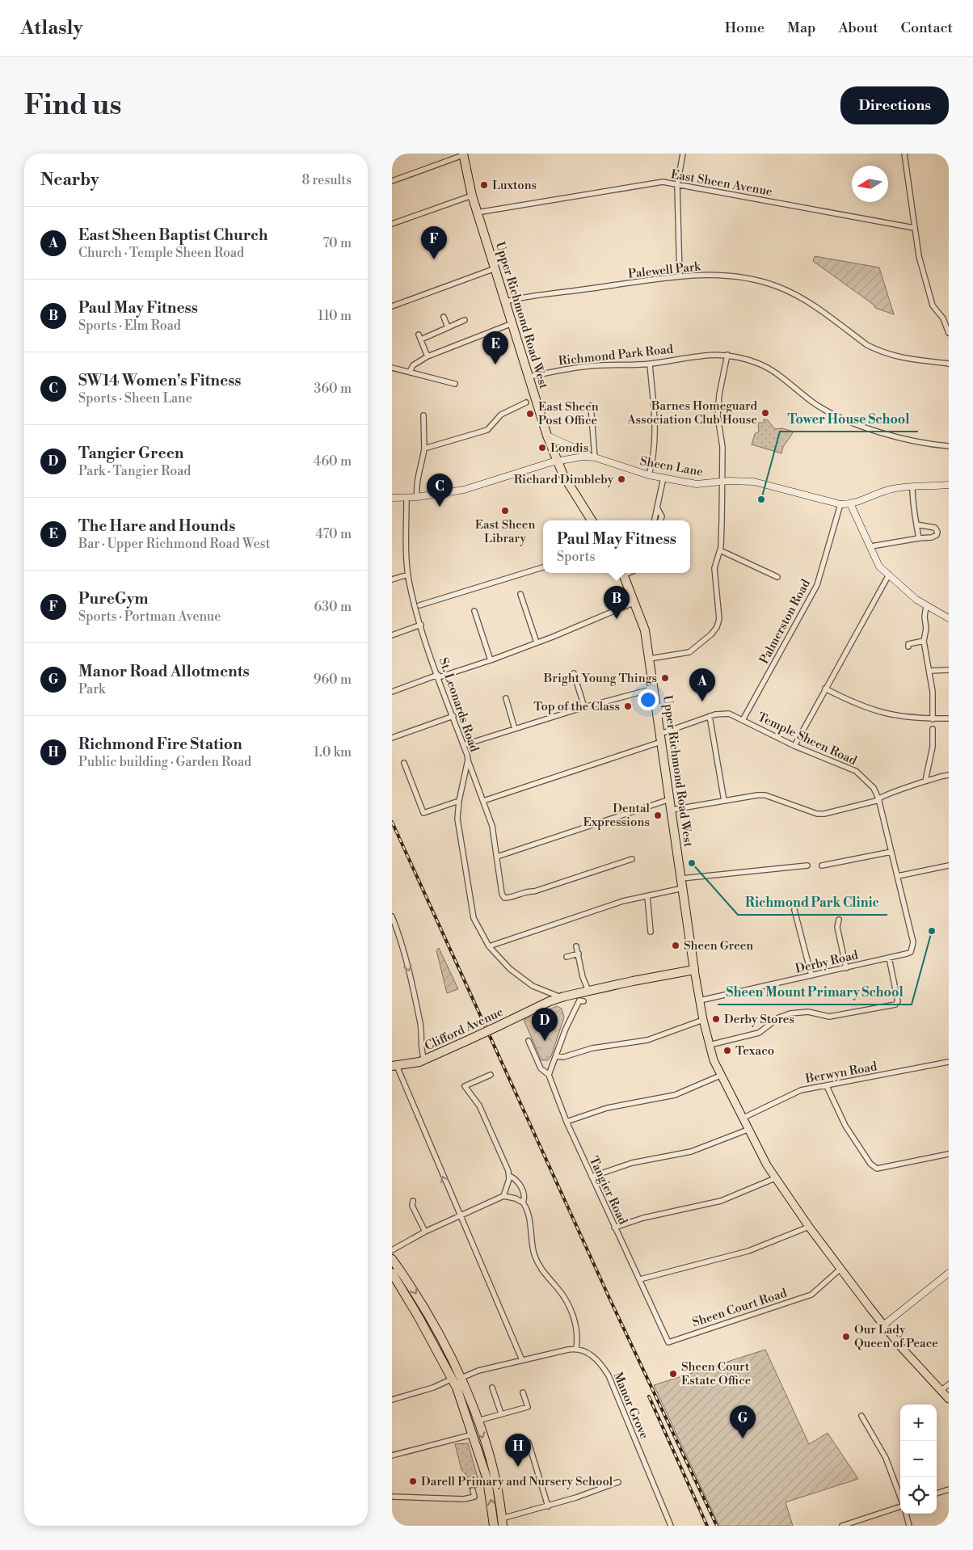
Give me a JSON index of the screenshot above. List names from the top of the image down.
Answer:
{
  "streets": {
    "highway": ["Upper Richmond Road West", "Clifford Avenue"],
    "main road": ["Sheen Lane"],
    "street": [
      "East Sheen Avenue",
      "Palewell Park",
      "Richmond Park Road",
      "Palmerston Road",
      "St. Leonards Road",
      "Temple Sheen Road",
      "Derby Road",
      "Berwyn Road",
      "Tangier Road",
      "Sheen Court Road",
      "Manor Grove"
    ]
  },
  "crossings": [
    ["East Sheen Avenue", "Upper Richmond Road West"],
    ["Palewell Park", "Upper Richmond Road West"],
    ["Upper Richmond Road West", "Richmond Park Road"],
    ["Upper Richmond Road West", "Sheen Lane"],
    ["Upper Richmond Road West", "Temple Sheen Road"],
    ["Upper Richmond Road West", "Derby Road"],
    ["Upper Richmond Road West", "Clifford Avenue"],
    ["Upper Richmond Road West", "Berwyn Road"],
    ["Upper Richmond Road West", "Sheen Court Road"],
    ["Sheen Lane", "Palmerston Road"],
    ["Sheen Lane", "St. Leonards Road"],
    ["Palmerston Road", "Temple Sheen Road"],
    ["St. Leonards Road", "Clifford Avenue"],
    ["Temple Sheen Road", "Derby Road"],
    ["Tangier Road", "Sheen Court Road"]
  ],
  "places": [
    "Luxtons",
    "Barnes Homeguard Association Club House",
    "East Sheen Post Office",
    "Londis",
    "Richard Dimbleby",
    "Tower House School",
    "East Sheen Library",
    "Bright Young Things",
    "Top of the Class",
    "Dental Expressions",
    "Richmond Park Clinic",
    "Sheen Mount Primary School",
    "Sheen Green",
    "Derby Stores",
    "Texaco",
    "Our Lady Queen of Peace",
    "Sheen Court Estate Office",
    "Darell Primary and Nursery School"
  ],
  "north": "left",
  "page": {
    "header": "Atlasly",
    "nav": [
      "Home",
      "Map",
      "About",
      "Contact"
    ],
    "buttons": "Directions",
    "title": "Find us",
    "heading": ["Nearby", "8 results"],
    "list": [
      {
        "mark": "A",
        "name": "East Sheen Baptist Church",
        "note": "Church · Temple Sheen Road",
        "value": "70 m"
      },
      {
        "mark": "B",
        "name": "Paul May Fitness",
        "note": "Sports · Elm Road",
        "value": "110 m"
      },
      {
        "mark": "C",
        "name": "SW14 Women's Fitness",
        "note": "Sports · Sheen Lane",
        "value": "360 m"
      },
      {
        "mark": "D",
        "name": "Tangier Green",
        "note": "Park · Tangier Road",
        "value": "460 m"
      },
      {
        "mark": "E",
        "name": "The Hare and Hounds",
        "note": "Bar · Upper Richmond Road West",
        "value": "470 m"
      },
      {
        "mark": "F",
        "name": "PureGym",
        "note": "Sports · Portman Avenue",
        "value": "630 m"
      },
      {
        "mark": "G",
        "name": "Manor Road Allotments",
        "note": "Park",
        "value": "960 m"
      },
      {
        "mark": "H",
        "name": "Richmond Fire Station",
        "note": "Public building · Garden Road",
        "value": "1.0 km"
      }
    ],
    "pins": [
      "F",
      "E",
      "C",
      "B",
      "A",
      "D",
      "G",
      "H"
    ],
    "popup": ["Paul May Fitness", "Sports"],
    "map_buttons": ["+", "−"]
  }
}
